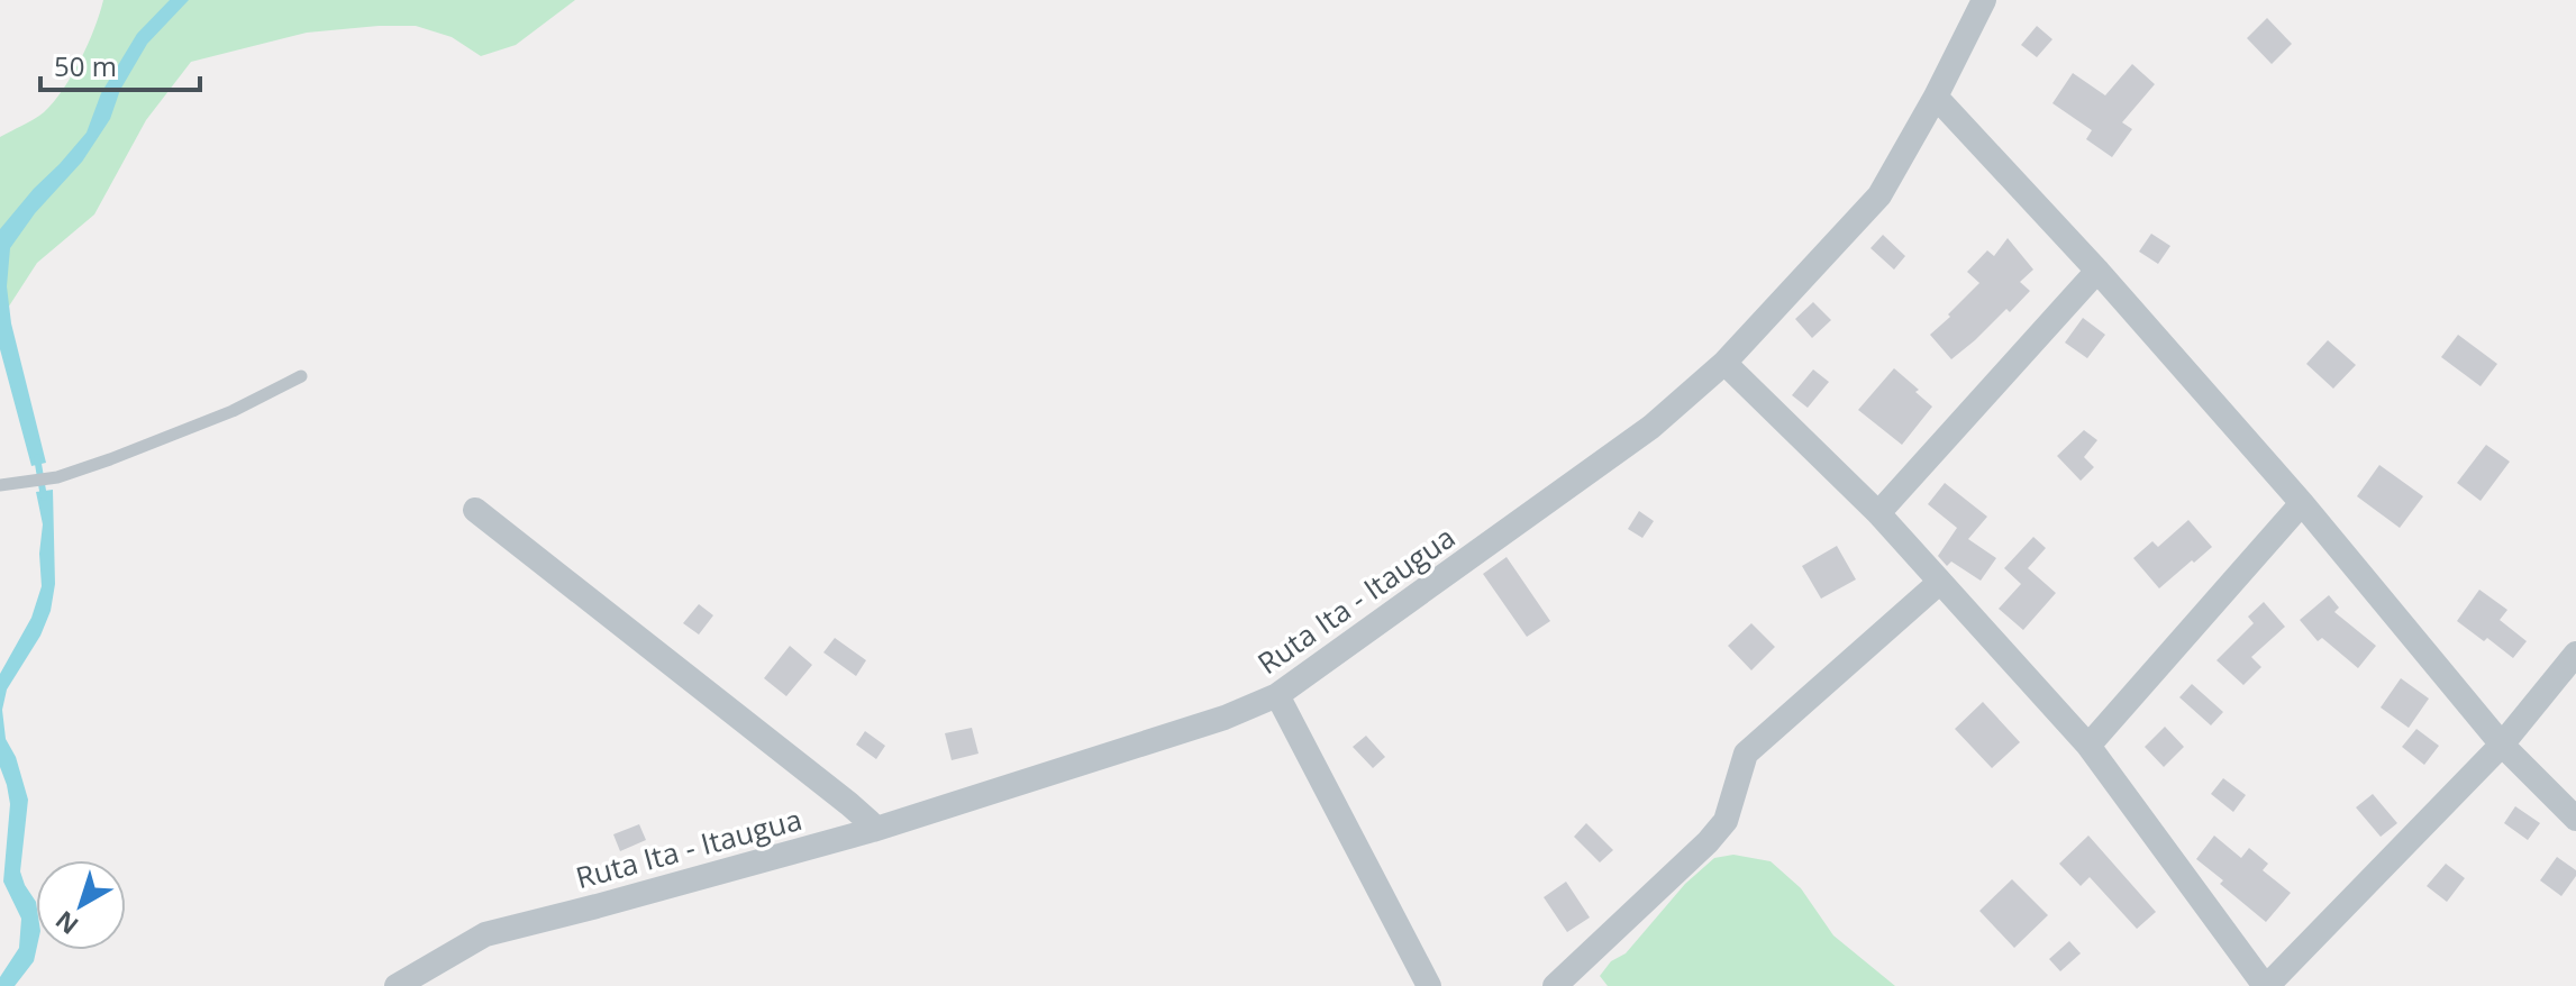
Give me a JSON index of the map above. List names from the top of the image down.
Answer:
{
  "streets": {
    "street": ["Ruta Ita - Itaugua"]
  },
  "scale_bar": "50 m",
  "north": "bottom left"
}
